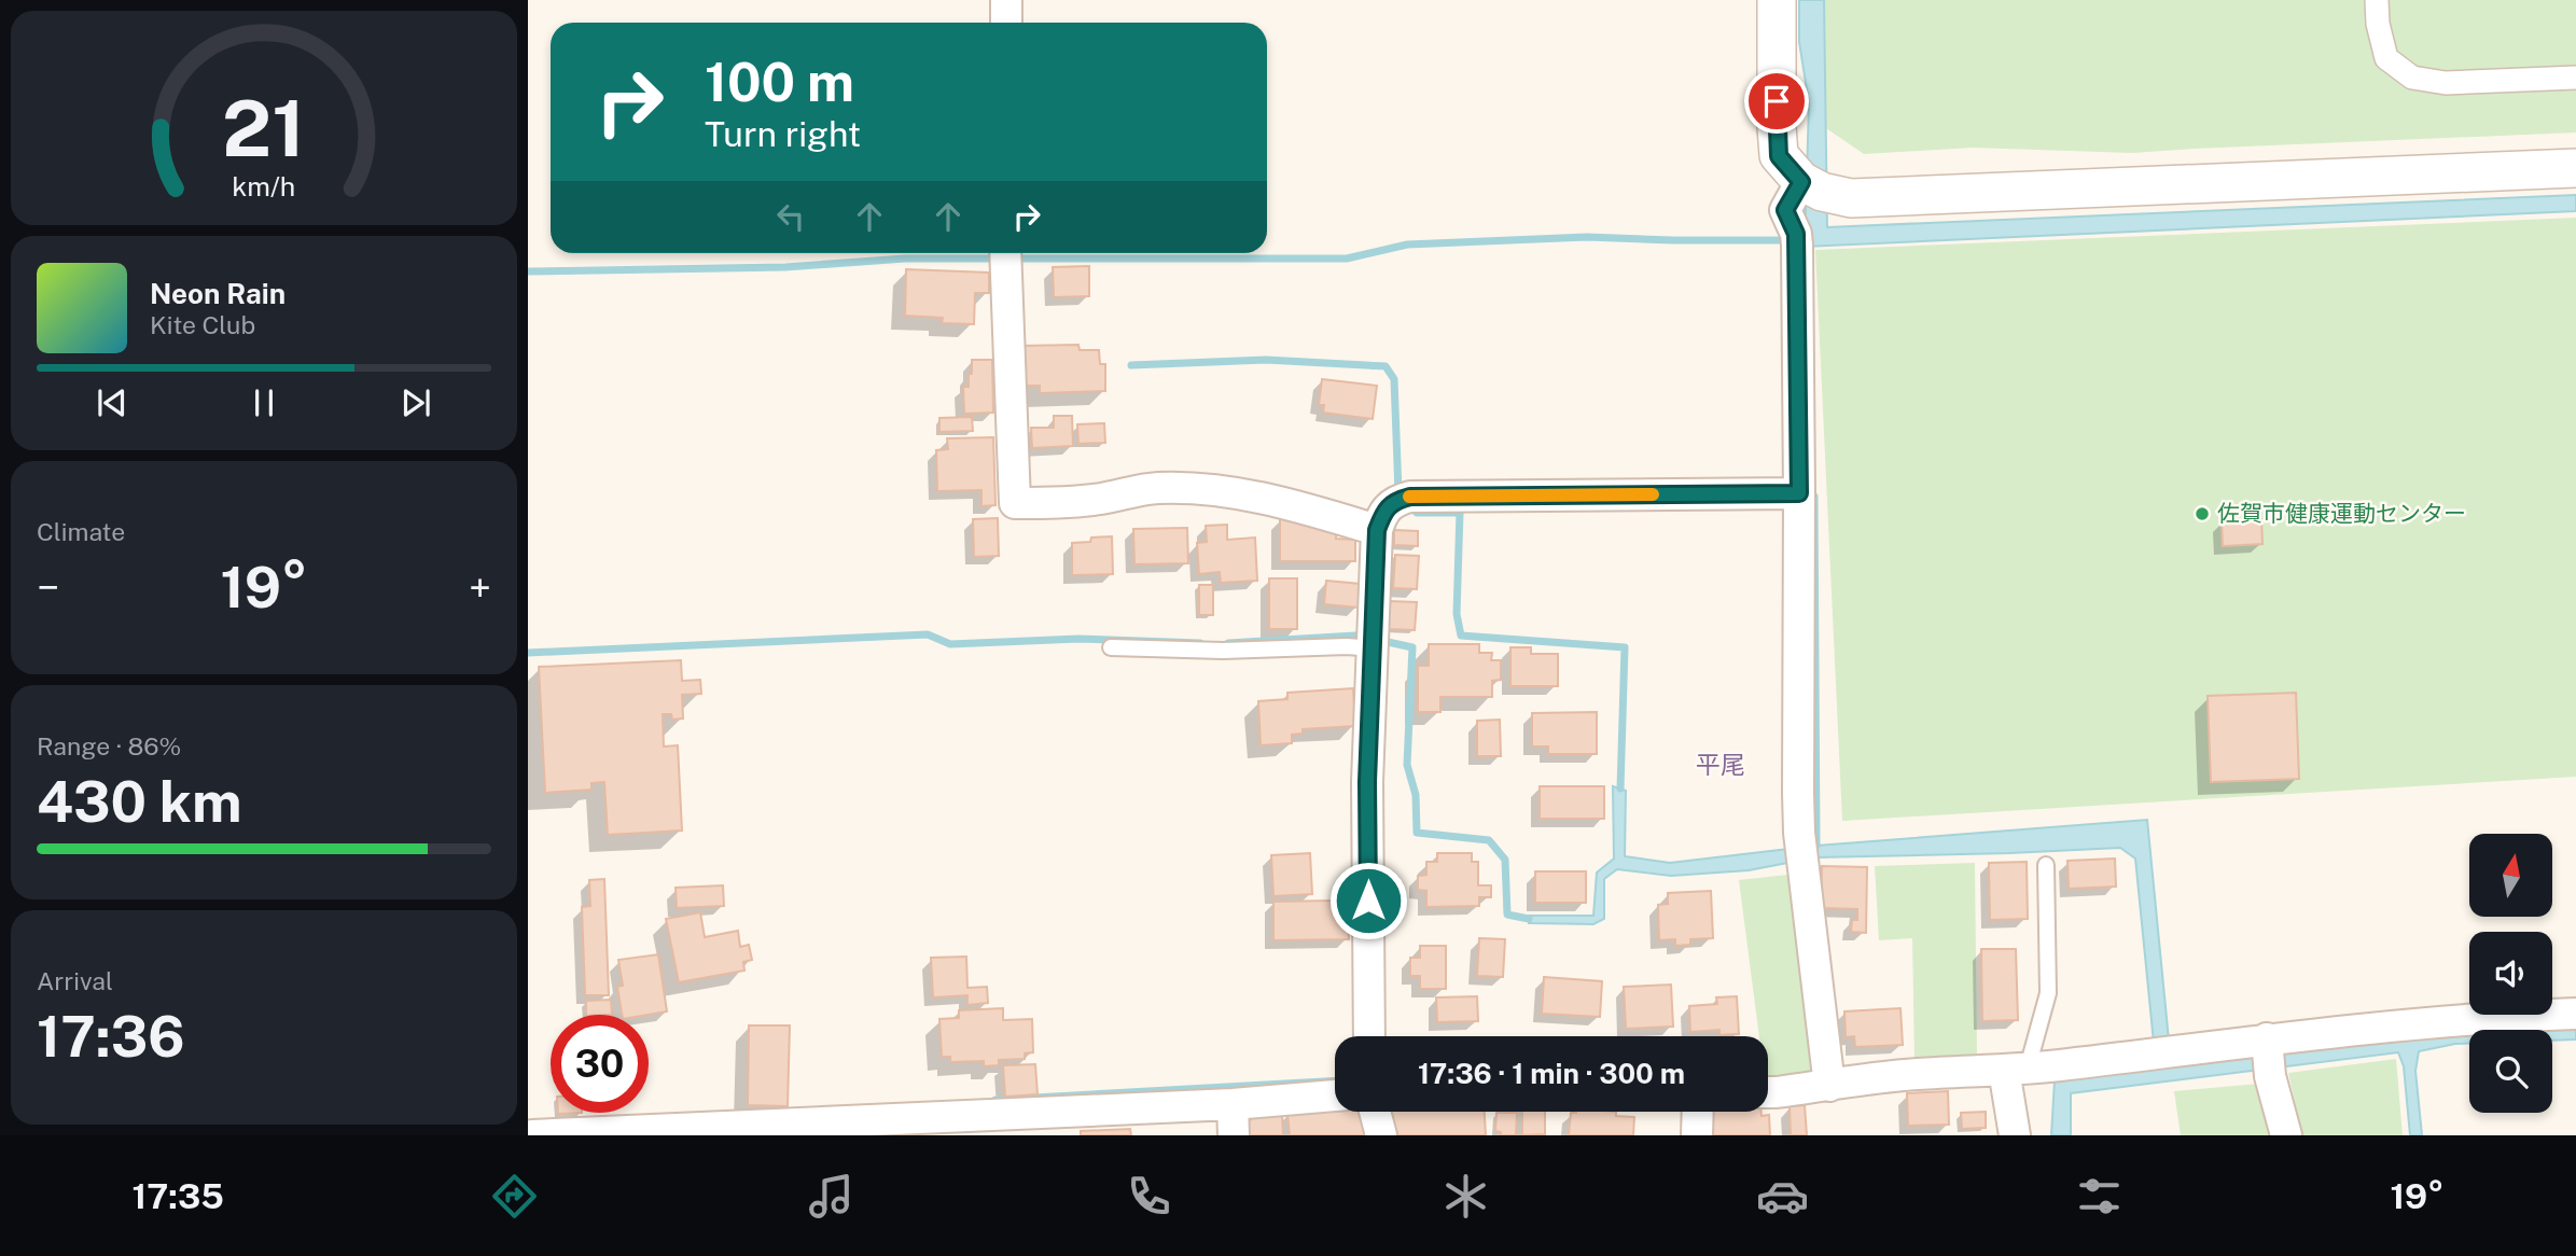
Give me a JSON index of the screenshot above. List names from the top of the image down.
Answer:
{
  "districts": ["平尾"],
  "places": ["佐賀市健康運動センター"],
  "north": "top",
  "page": {
    "turn": ["100 m", "Turn right"],
    "song": ["Neon Rain", "Kite Club"],
    "tile": [
      "Climate",
      ["Range · 86%", "430 km"],
      ["Arrival", "17:36"]
    ],
    "heat": ["−", "19°", "+"],
    "limit": "30",
    "trip": "17:36 · 1 min · 300 m",
    "tabs": ["17:35", "19°"],
    "gauge": ["21", "km/h"]
  }
}
